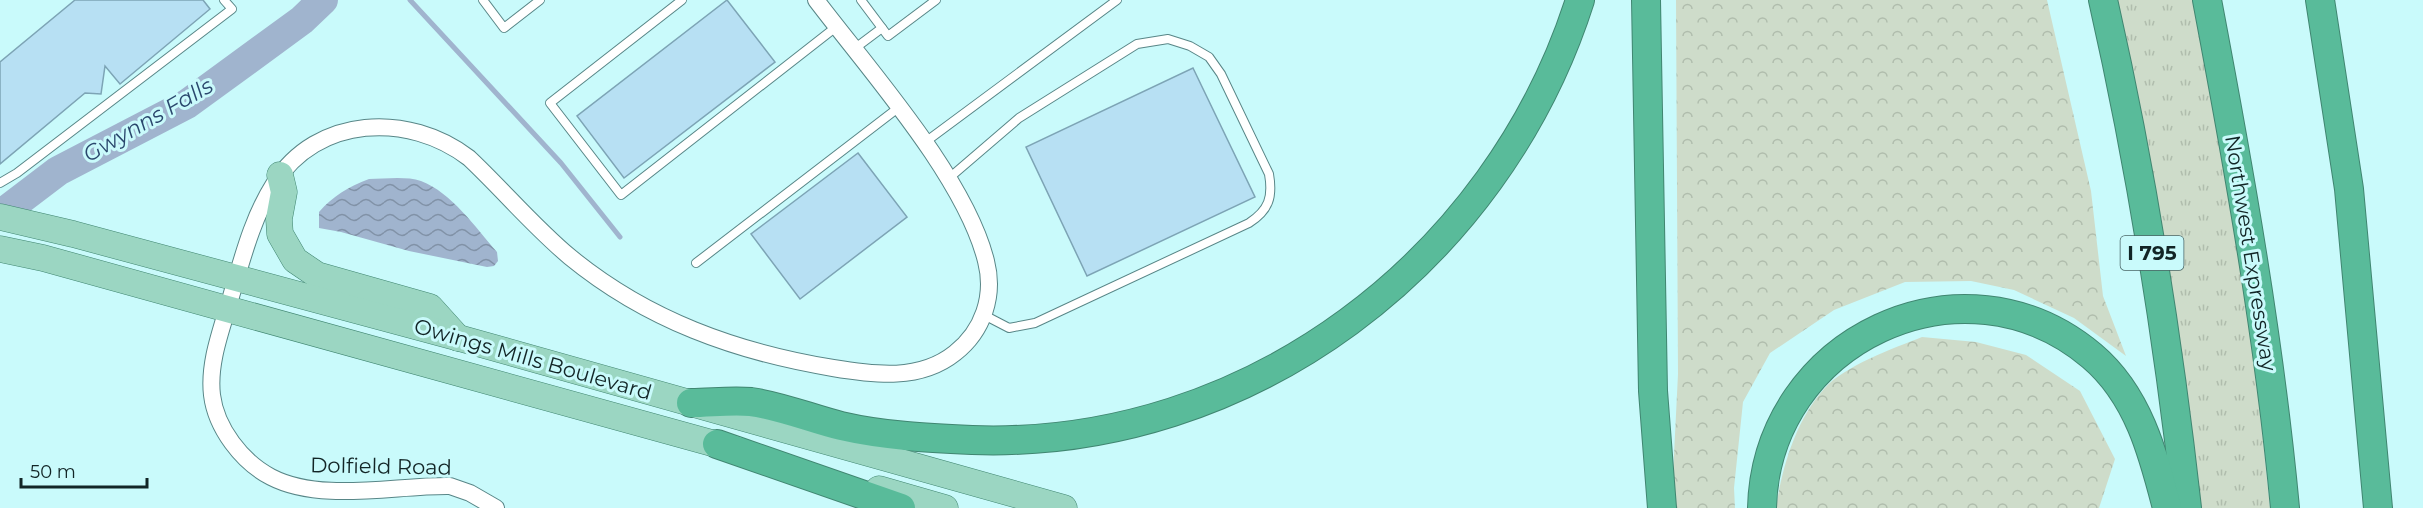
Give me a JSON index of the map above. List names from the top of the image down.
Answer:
{
  "streets": {
    "highway": ["I 795", "Northwest Expressway"],
    "main road": ["Owings Mills Boulevard"],
    "street": ["Dolfield Road"]
  },
  "crossings": [
    ["Owings Mills Boulevard", "Dolfield Road"]
  ],
  "water": ["Gwynns Falls"],
  "scale_bar": "50 m"
}
